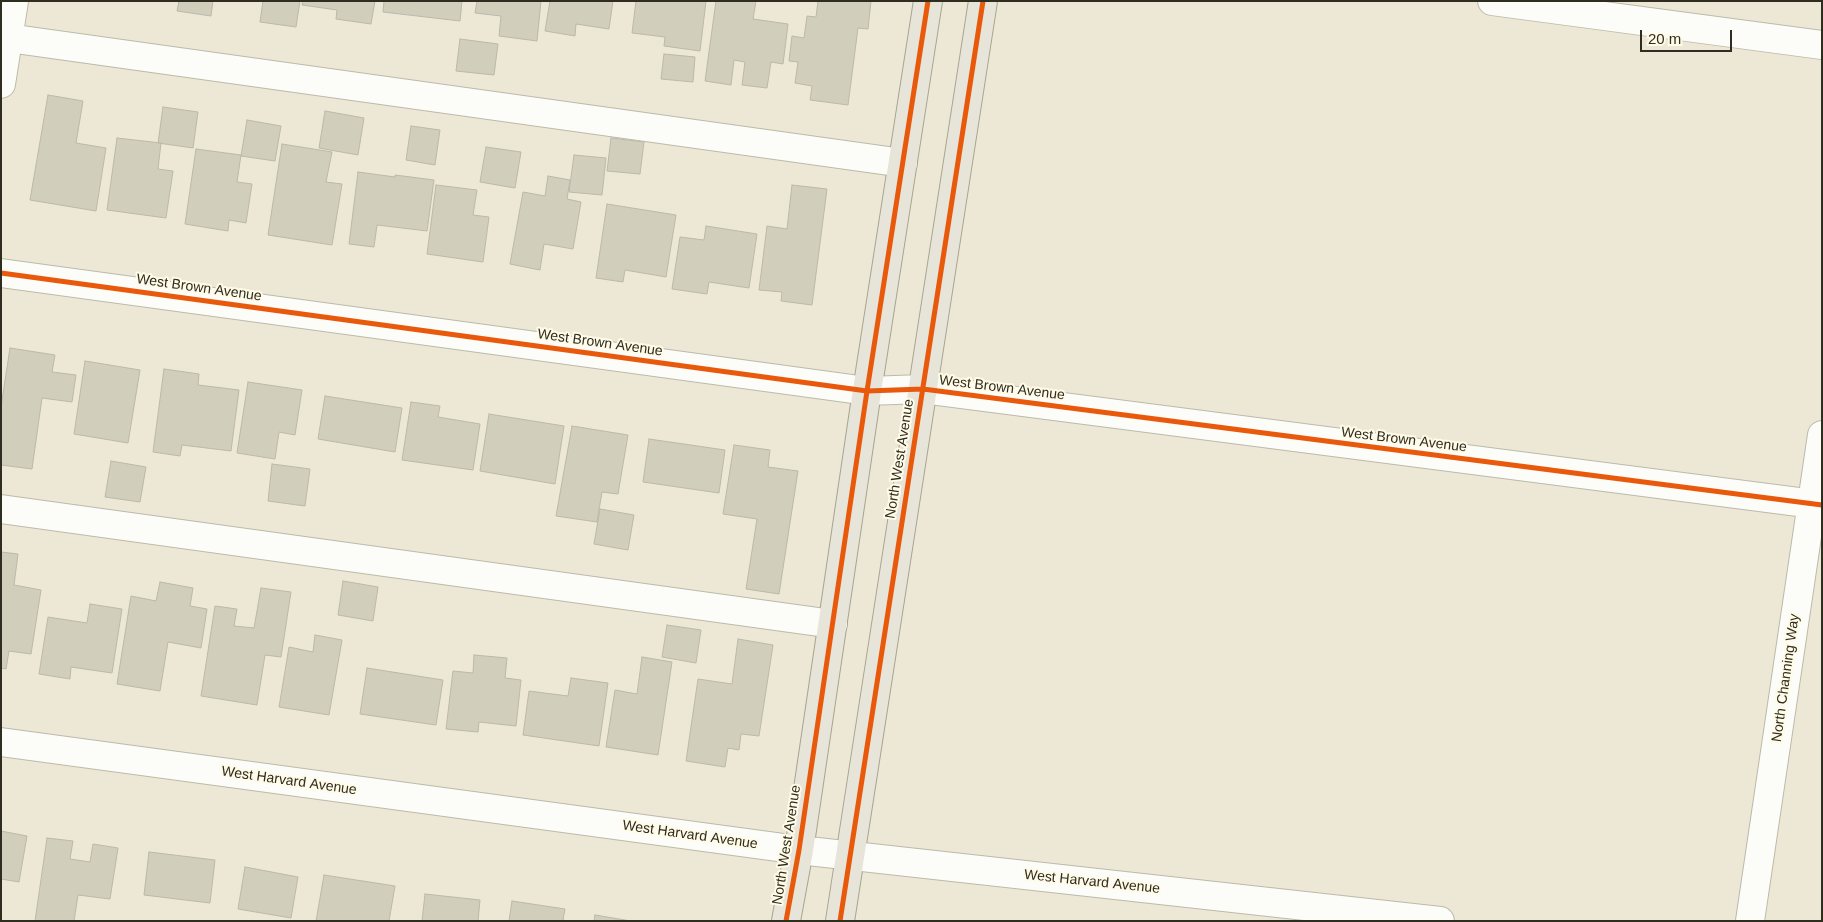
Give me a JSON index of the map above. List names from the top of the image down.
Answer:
{
  "streets": {
    "main road": ["North West Avenue"],
    "street": ["West Brown Avenue", "North Channing Way", "West Harvard Avenue"]
  },
  "crossings": [
    ["West Brown Avenue", "North West Avenue"],
    ["West Brown Avenue", "North Channing Way"],
    ["North West Avenue", "West Harvard Avenue"]
  ],
  "scale_bar": "20 m"
}
